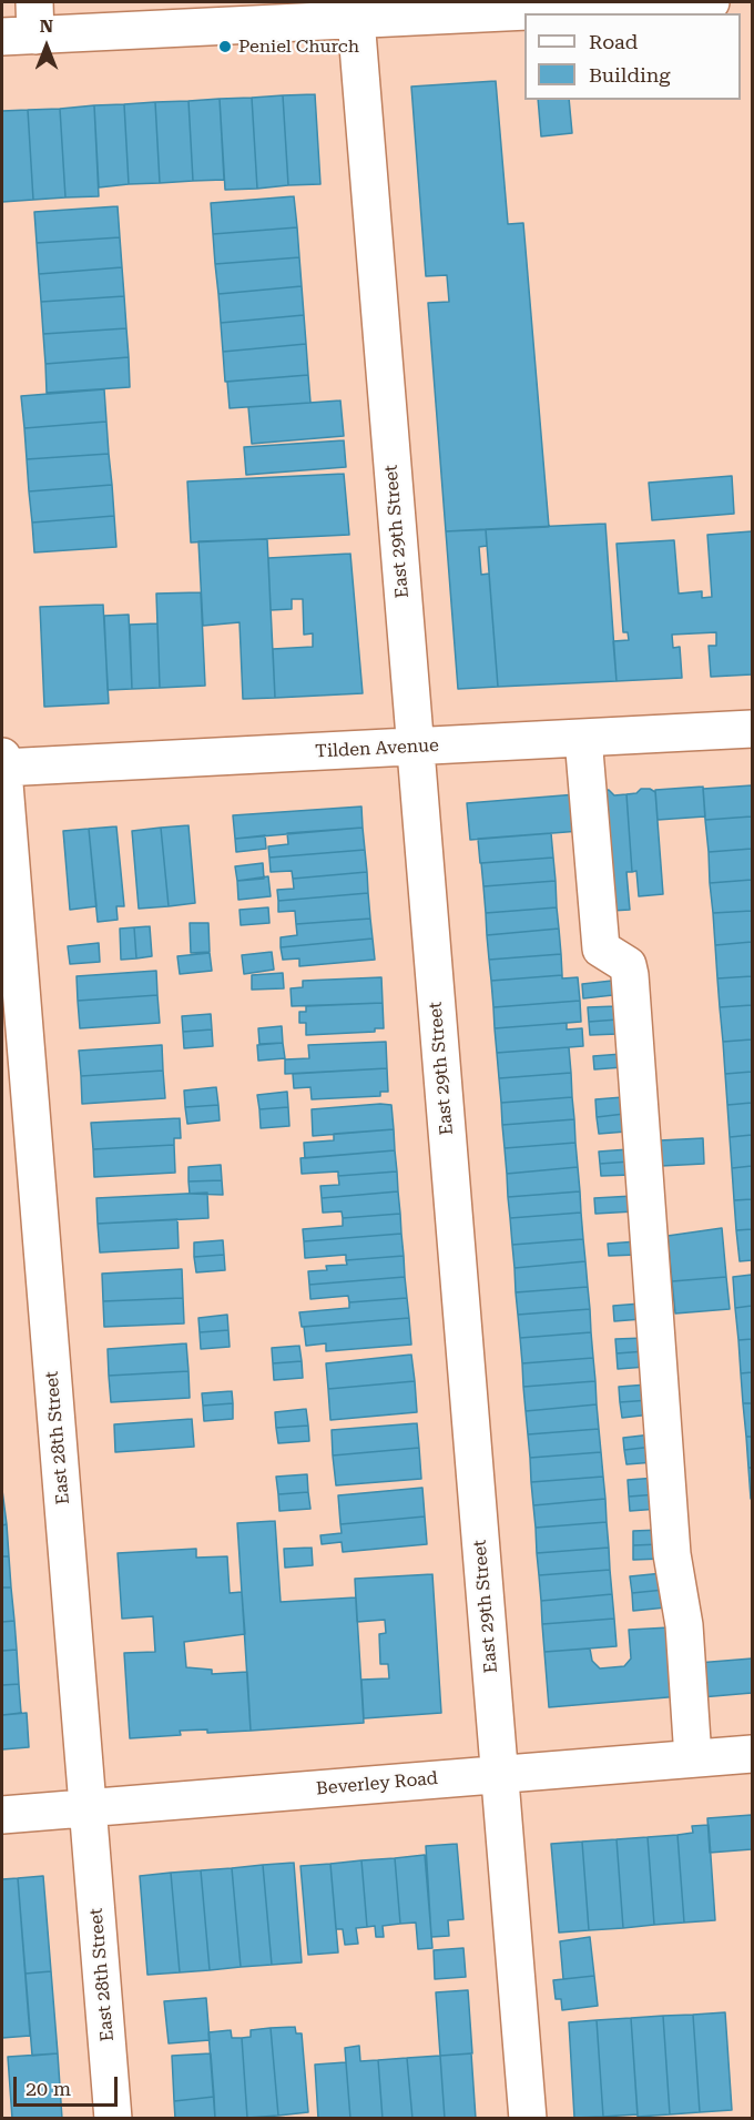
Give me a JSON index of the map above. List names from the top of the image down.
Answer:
{
  "streets": {
    "street": [
      "East 29th Street",
      "Tilden Avenue",
      "East 28th Street",
      "Beverley Road"
    ]
  },
  "crossings": [
    ["East 29th Street", "Tilden Avenue"],
    ["East 29th Street", "Beverley Road"],
    ["Tilden Avenue", "East 28th Street"],
    ["East 28th Street", "Beverley Road"]
  ],
  "places": ["Peniel Church"],
  "legend": ["Road", "Building"],
  "scale_bar": "20 m",
  "north": "top"
}
